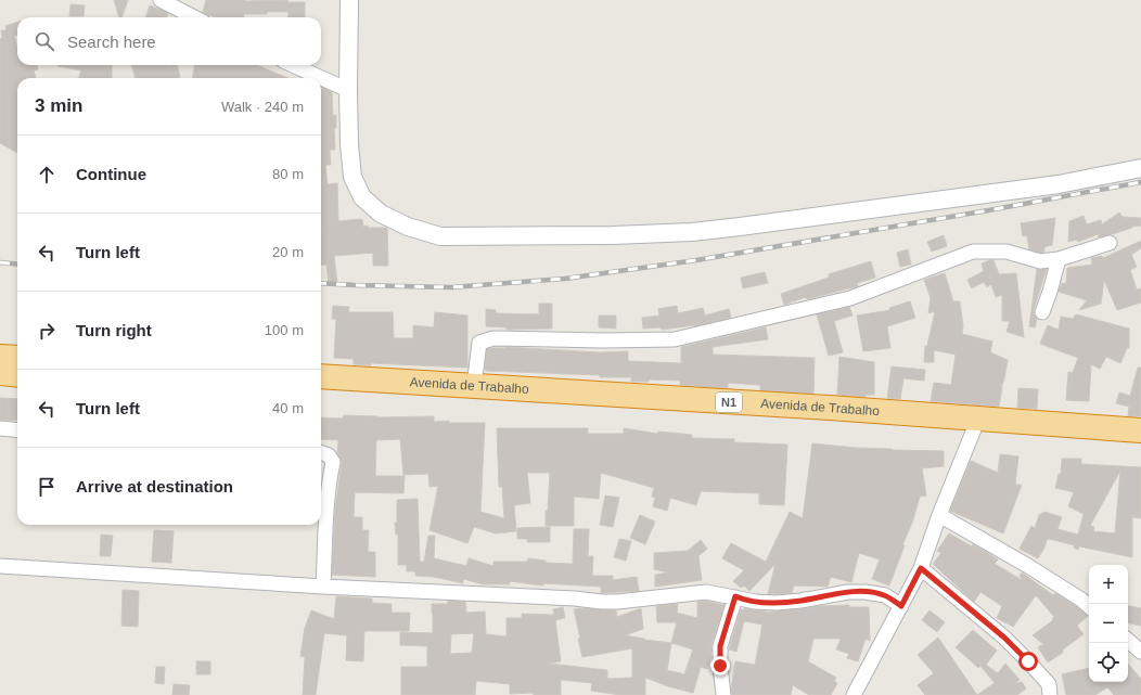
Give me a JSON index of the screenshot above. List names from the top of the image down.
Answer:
{
  "streets": {
    "highway": ["Avenida de Trabalho", "N1"]
  },
  "page": {
    "search": "Search here",
    "heading": ["3 min", "Walk · 240 m"],
    "list": [
      ["Continue", "80 m"],
      ["Turn left", "20 m"],
      ["Turn right", "100 m"],
      ["Turn left", "40 m"],
      "Arrive at destination"
    ],
    "map_buttons": ["+", "−"]
  }
}
